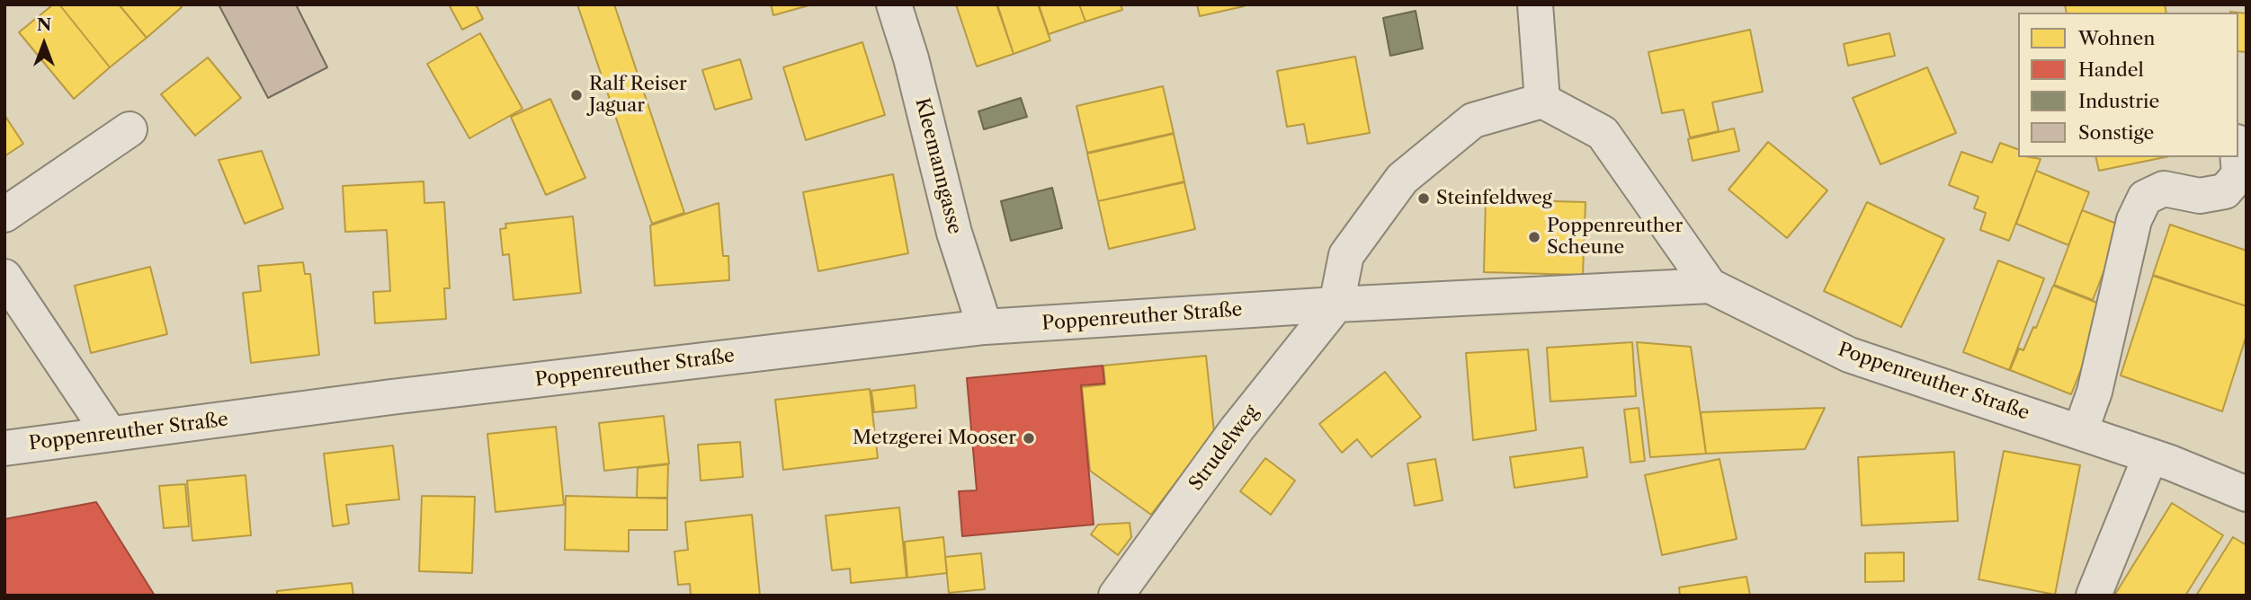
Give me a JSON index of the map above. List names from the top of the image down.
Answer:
{
  "streets": {
    "street": ["Kleemanngasse", "Poppenreuther Straße", "Strudelweg"]
  },
  "crossings": [
    ["Kleemanngasse", "Poppenreuther Straße"],
    ["Poppenreuther Straße", "Strudelweg"]
  ],
  "places": [
    "Ralf Reiser Jaguar",
    "Steinfeldweg",
    "Poppenreuther Scheune",
    "Metzgerei Mooser"
  ],
  "legend": [
    "Wohnen",
    "Handel",
    "Industrie",
    "Sonstige"
  ],
  "north": "top"
}
